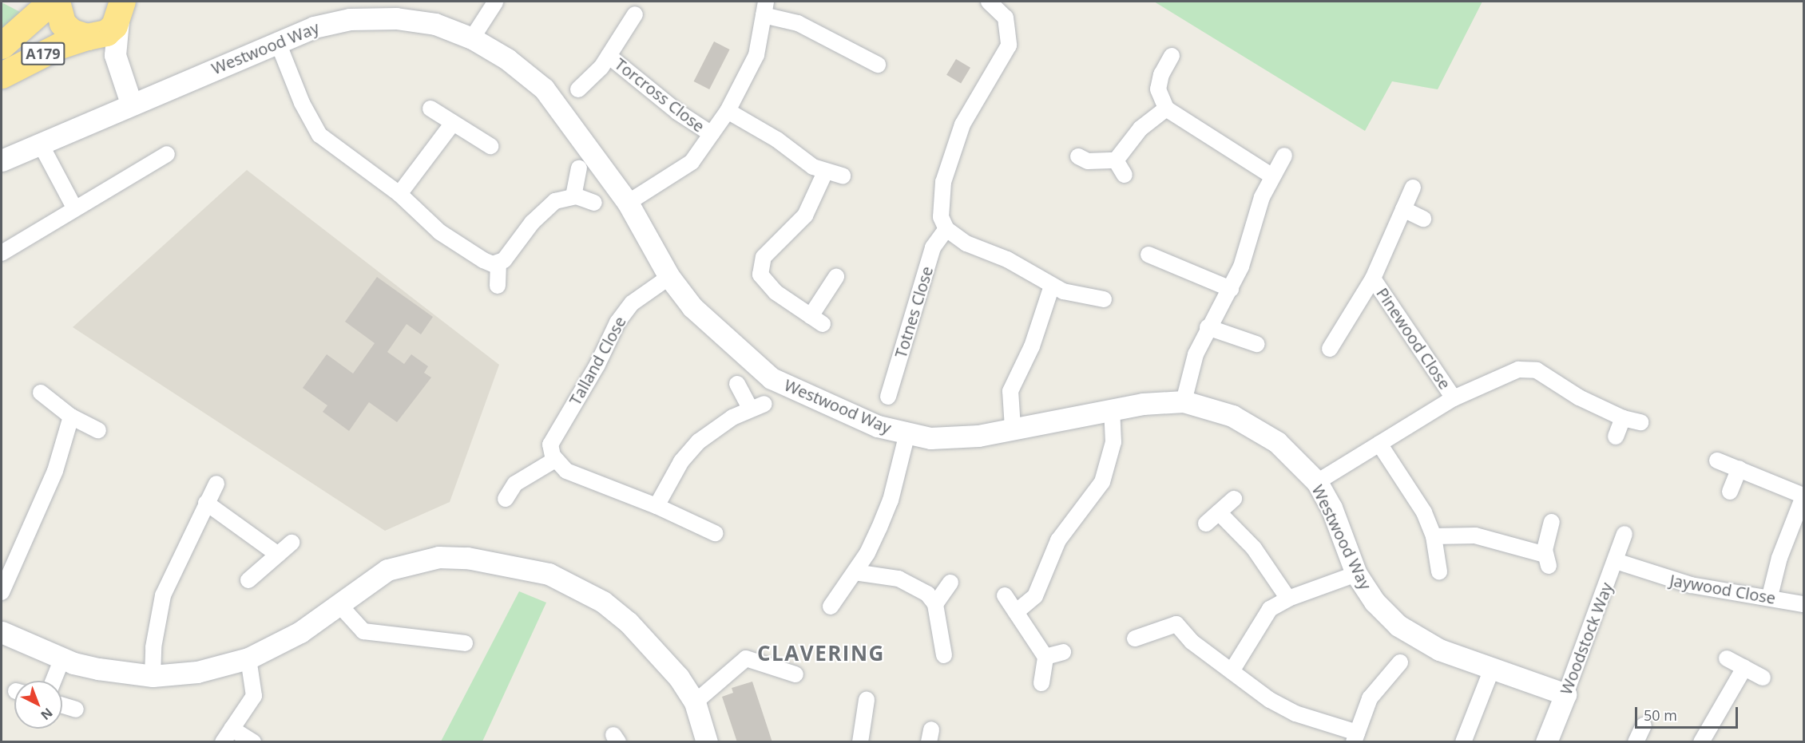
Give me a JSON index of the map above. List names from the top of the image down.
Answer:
{
  "streets": {
    "highway": ["A179"],
    "street": [
      "Westwood Way",
      "Torcross Close",
      "Totnes Close",
      "Pinewood Close",
      "Talland Close",
      "Jaywood Close",
      "Woodstock Way"
    ]
  },
  "crossings": [
    ["Westwood Way", "Torcross Close"],
    ["Westwood Way", "Pinewood Close"],
    ["Westwood Way", "Talland Close"],
    ["Westwood Way", "Woodstock Way"],
    ["Jaywood Close", "Woodstock Way"]
  ],
  "districts": ["CLAVERING"],
  "scale_bar": "50 m",
  "north": "bottom right"
}
